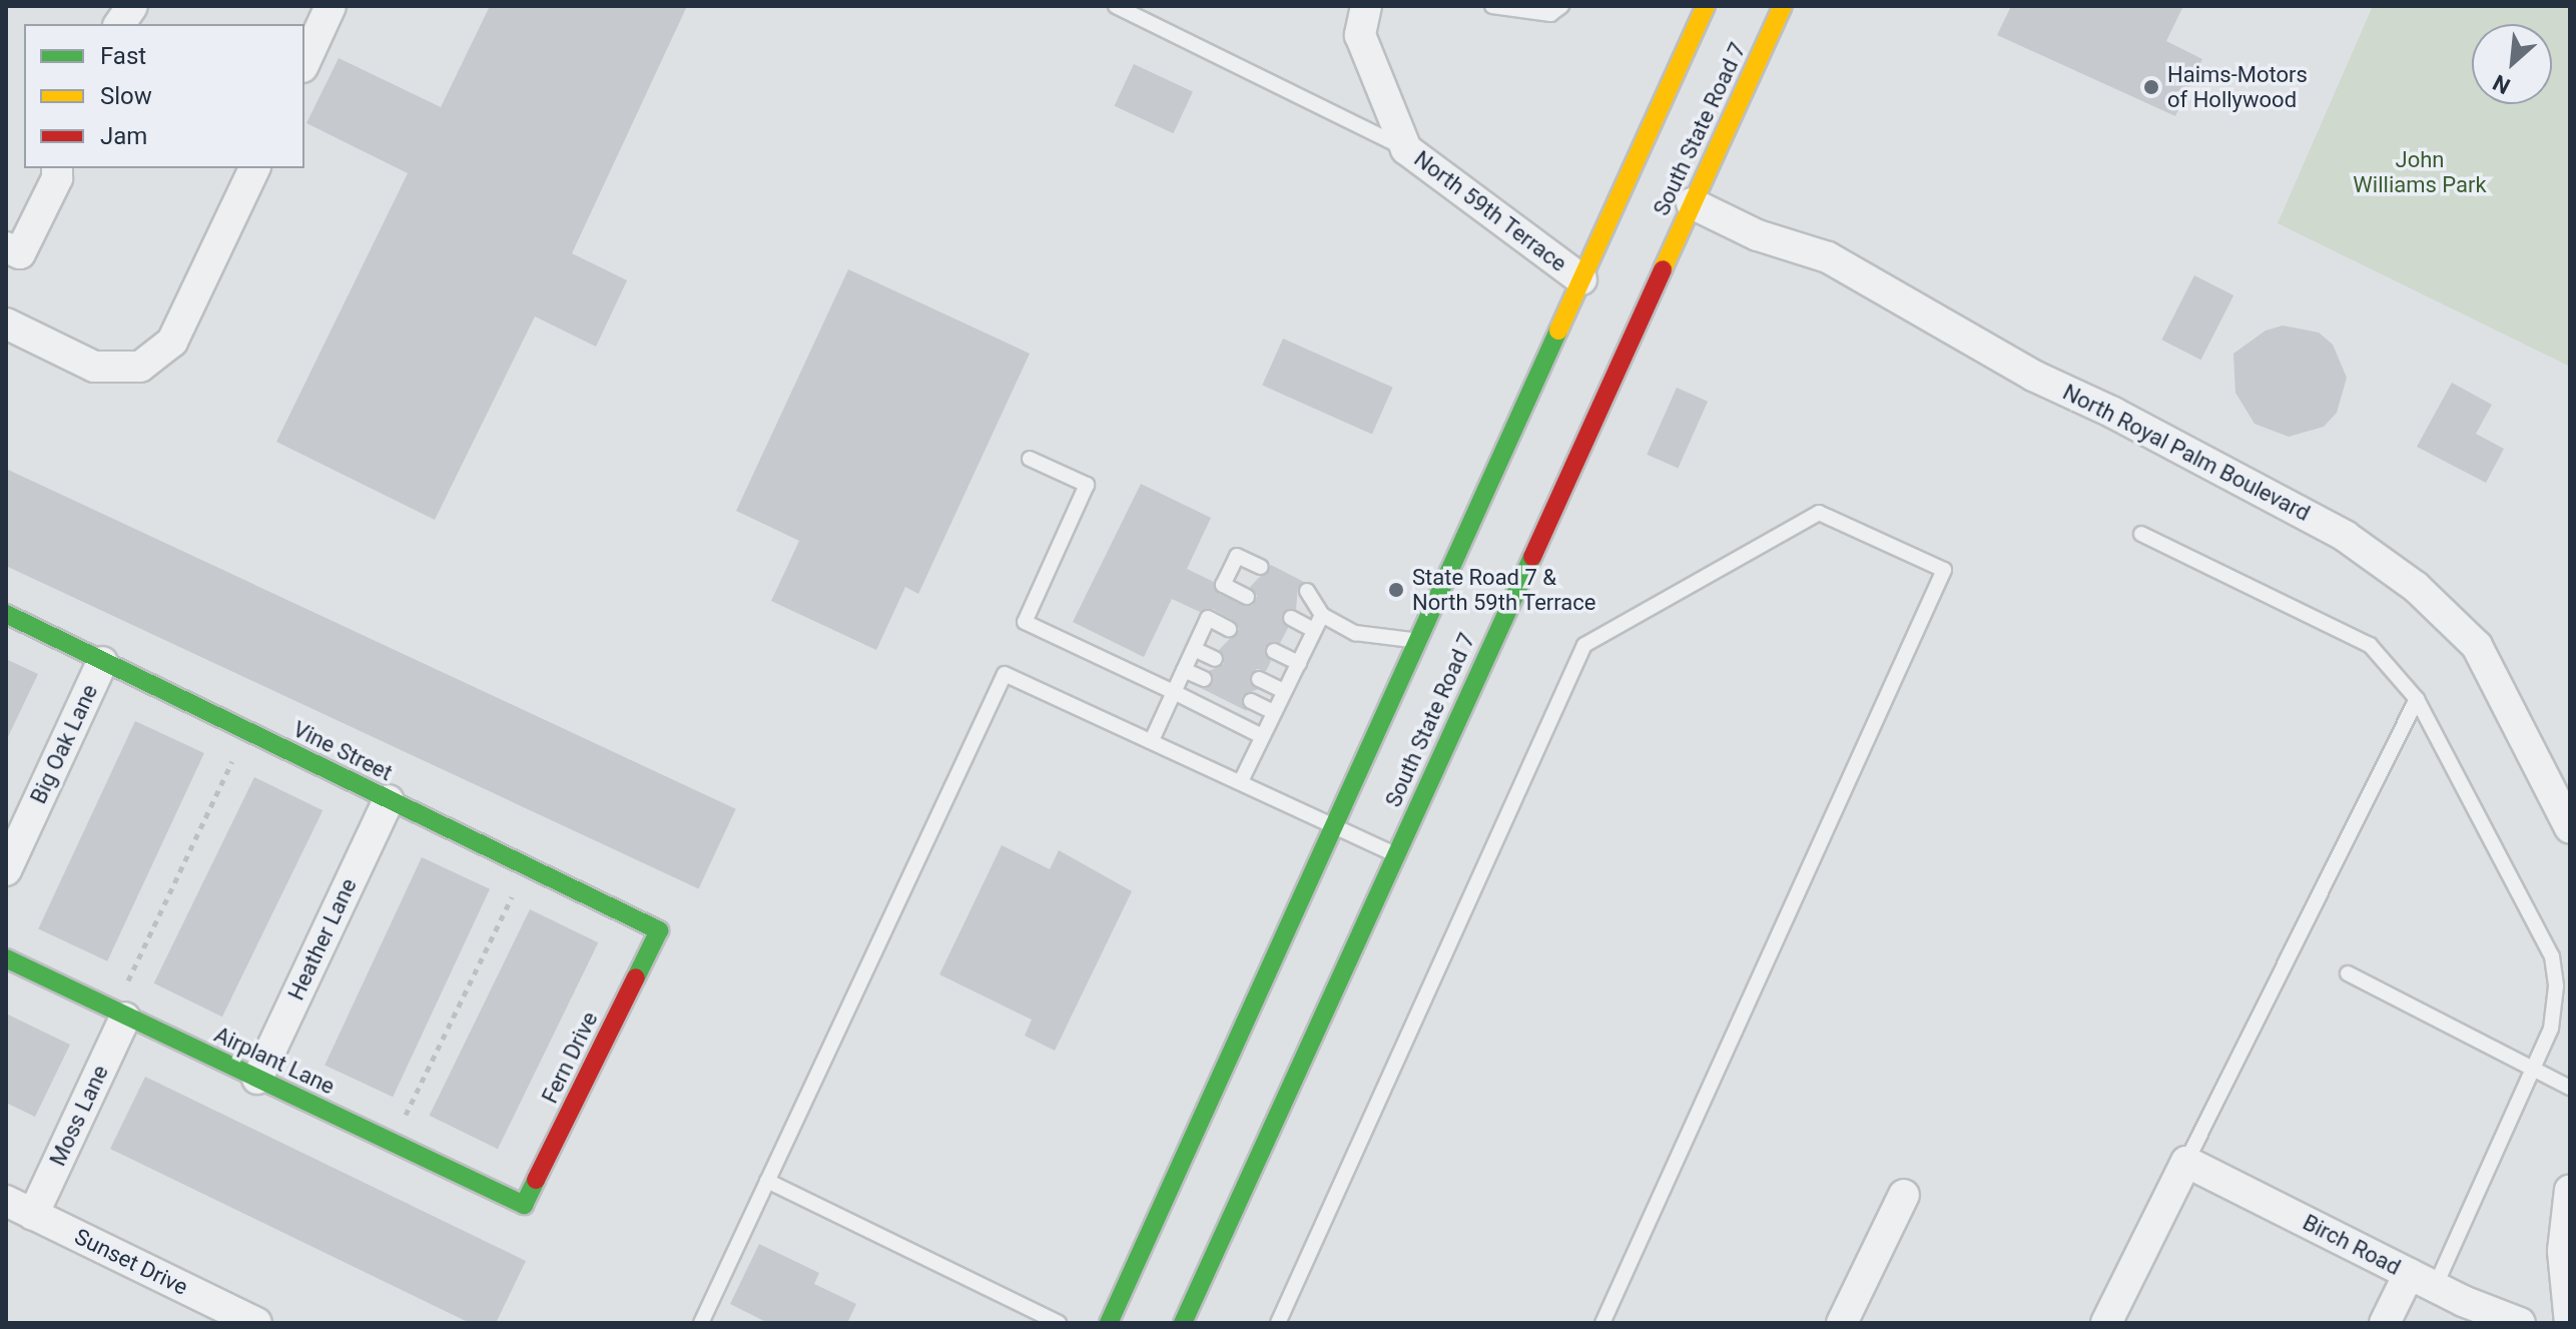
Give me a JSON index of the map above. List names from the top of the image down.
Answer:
{
  "streets": {
    "main road": [
      "South State Road 7",
      "Vine Street",
      "Fern Drive",
      "Airplant Lane"
    ],
    "street": [
      "North 59th Terrace",
      "North Royal Palm Boulevard",
      "Big Oak Lane",
      "Heather Lane",
      "Moss Lane",
      "Birch Road",
      "Sunset Drive"
    ]
  },
  "crossings": [
    ["South State Road 7", "North 59th Terrace"],
    ["South State Road 7", "North Royal Palm Boulevard"],
    ["Big Oak Lane", "Vine Street"],
    ["Vine Street", "Heather Lane"],
    ["Vine Street", "Fern Drive"],
    ["Heather Lane", "Airplant Lane"],
    ["Fern Drive", "Airplant Lane"],
    ["Airplant Lane", "Moss Lane"],
    ["Moss Lane", "Sunset Drive"]
  ],
  "parks": ["John Williams Park"],
  "places": ["Haims-Motors of Hollywood", "State Road 7 & North 59th Terrace"],
  "legend": ["Fast", "Slow", "Jam"],
  "north": "bottom left"
}
